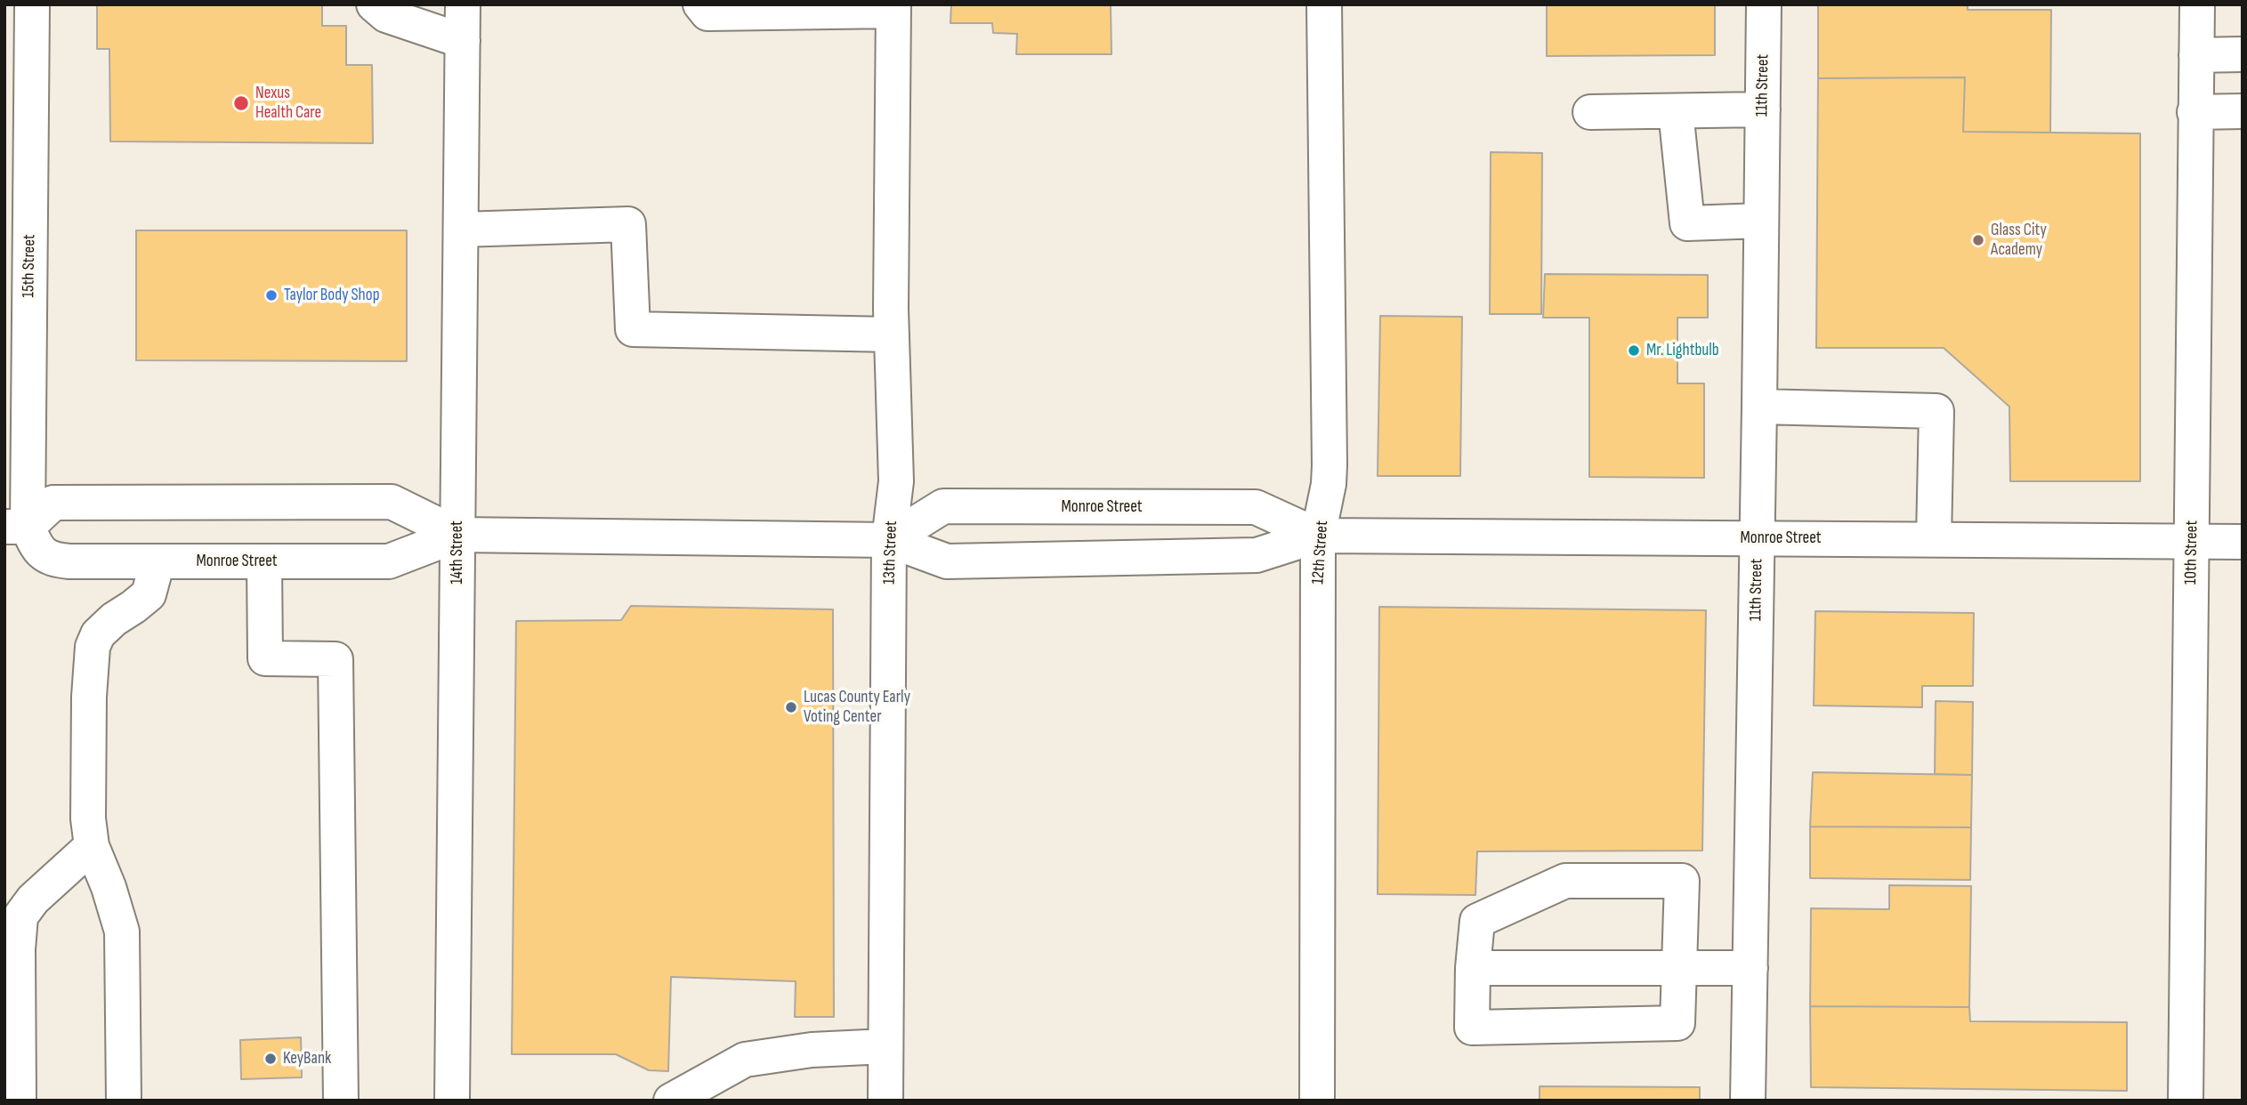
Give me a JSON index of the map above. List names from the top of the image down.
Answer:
{
  "streets": {
    "street": [
      "11th Street",
      "15th Street",
      "Monroe Street",
      "14th Street",
      "13th Street",
      "12th Street",
      "10th Street"
    ]
  },
  "crossings": [
    ["11th Street", "Monroe Street"],
    ["15th Street", "Monroe Street"],
    ["Monroe Street", "14th Street"],
    ["Monroe Street", "13th Street"],
    ["Monroe Street", "12th Street"],
    ["Monroe Street", "10th Street"]
  ],
  "places": [
    "Nexus Health Care",
    "Glass City Academy",
    "Taylor Body Shop",
    "Mr. Lightbulb",
    "Lucas County Early Voting Center",
    "KeyBank"
  ]
}
